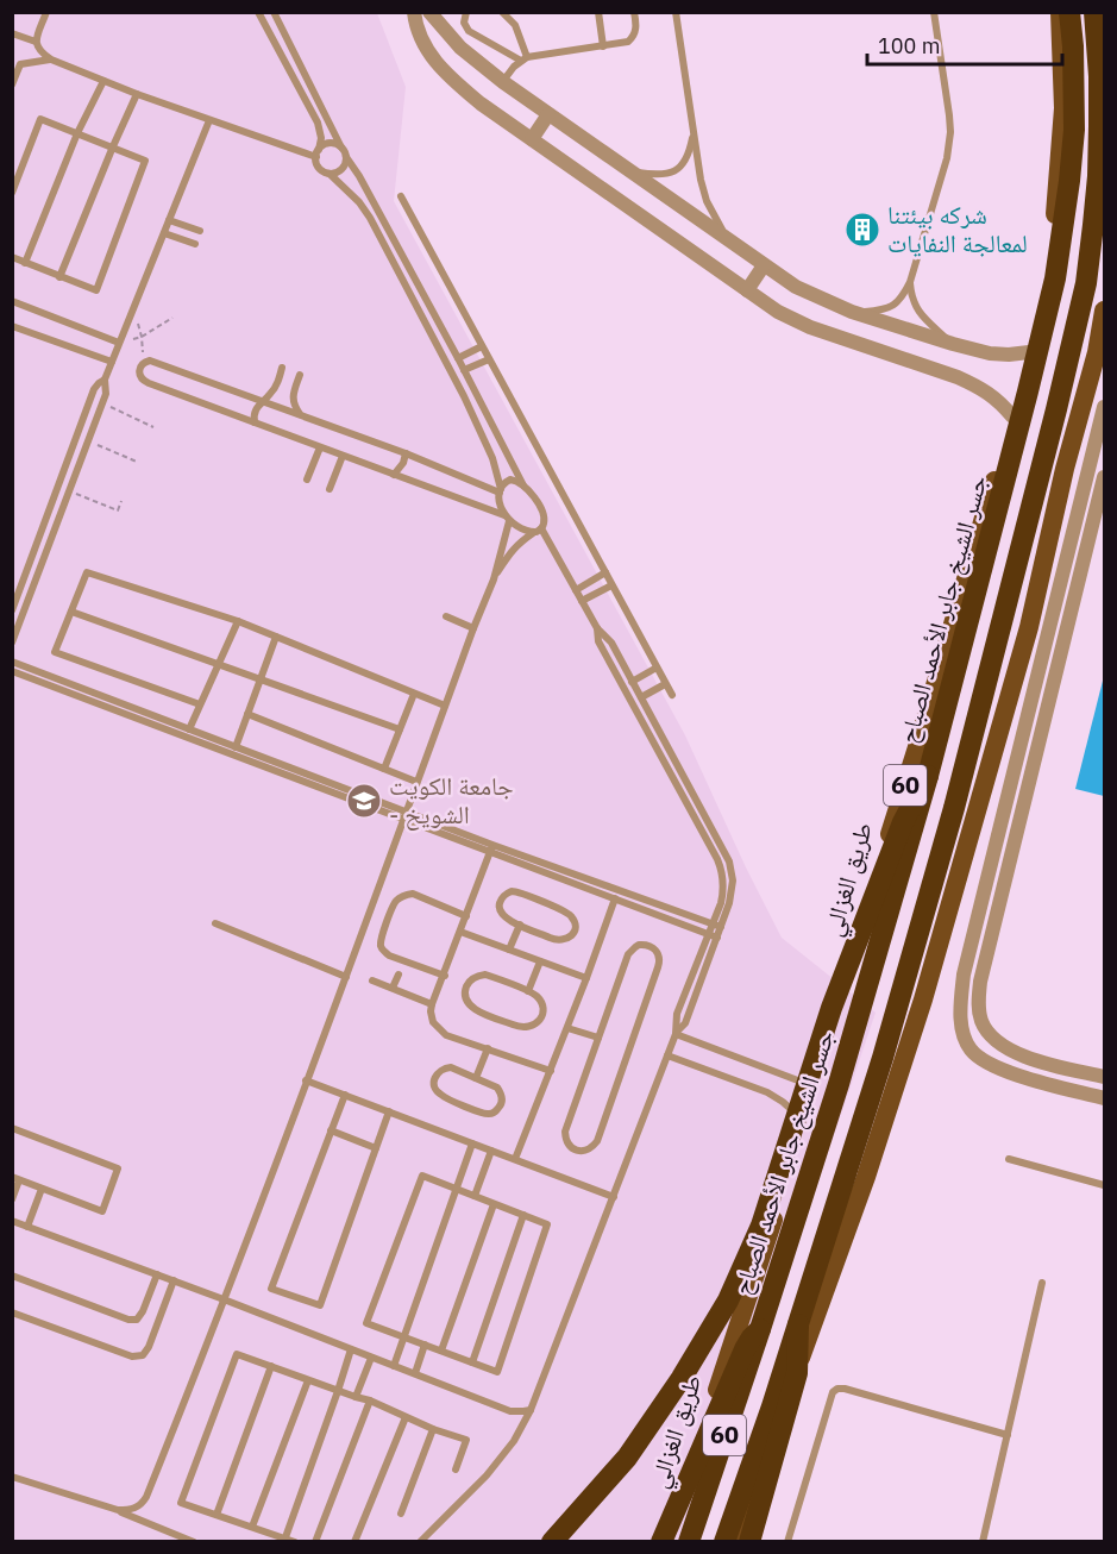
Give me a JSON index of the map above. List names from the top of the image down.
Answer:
{
  "streets": {
    "highway": ["جسر الشيخ جابر الأحمد الصباح", "60", "طريق الغزالي"]
  },
  "crossings": [
    ["جسر الشيخ جابر الأحمد الصباح", "طريق الغزالي"]
  ],
  "places": {
    "building": ["شركه بيئتنا لمعالجة النفايات"],
    "school or university": ["جامعة الكويت - الشويخ"]
  },
  "scale_bar": "100 m"
}
